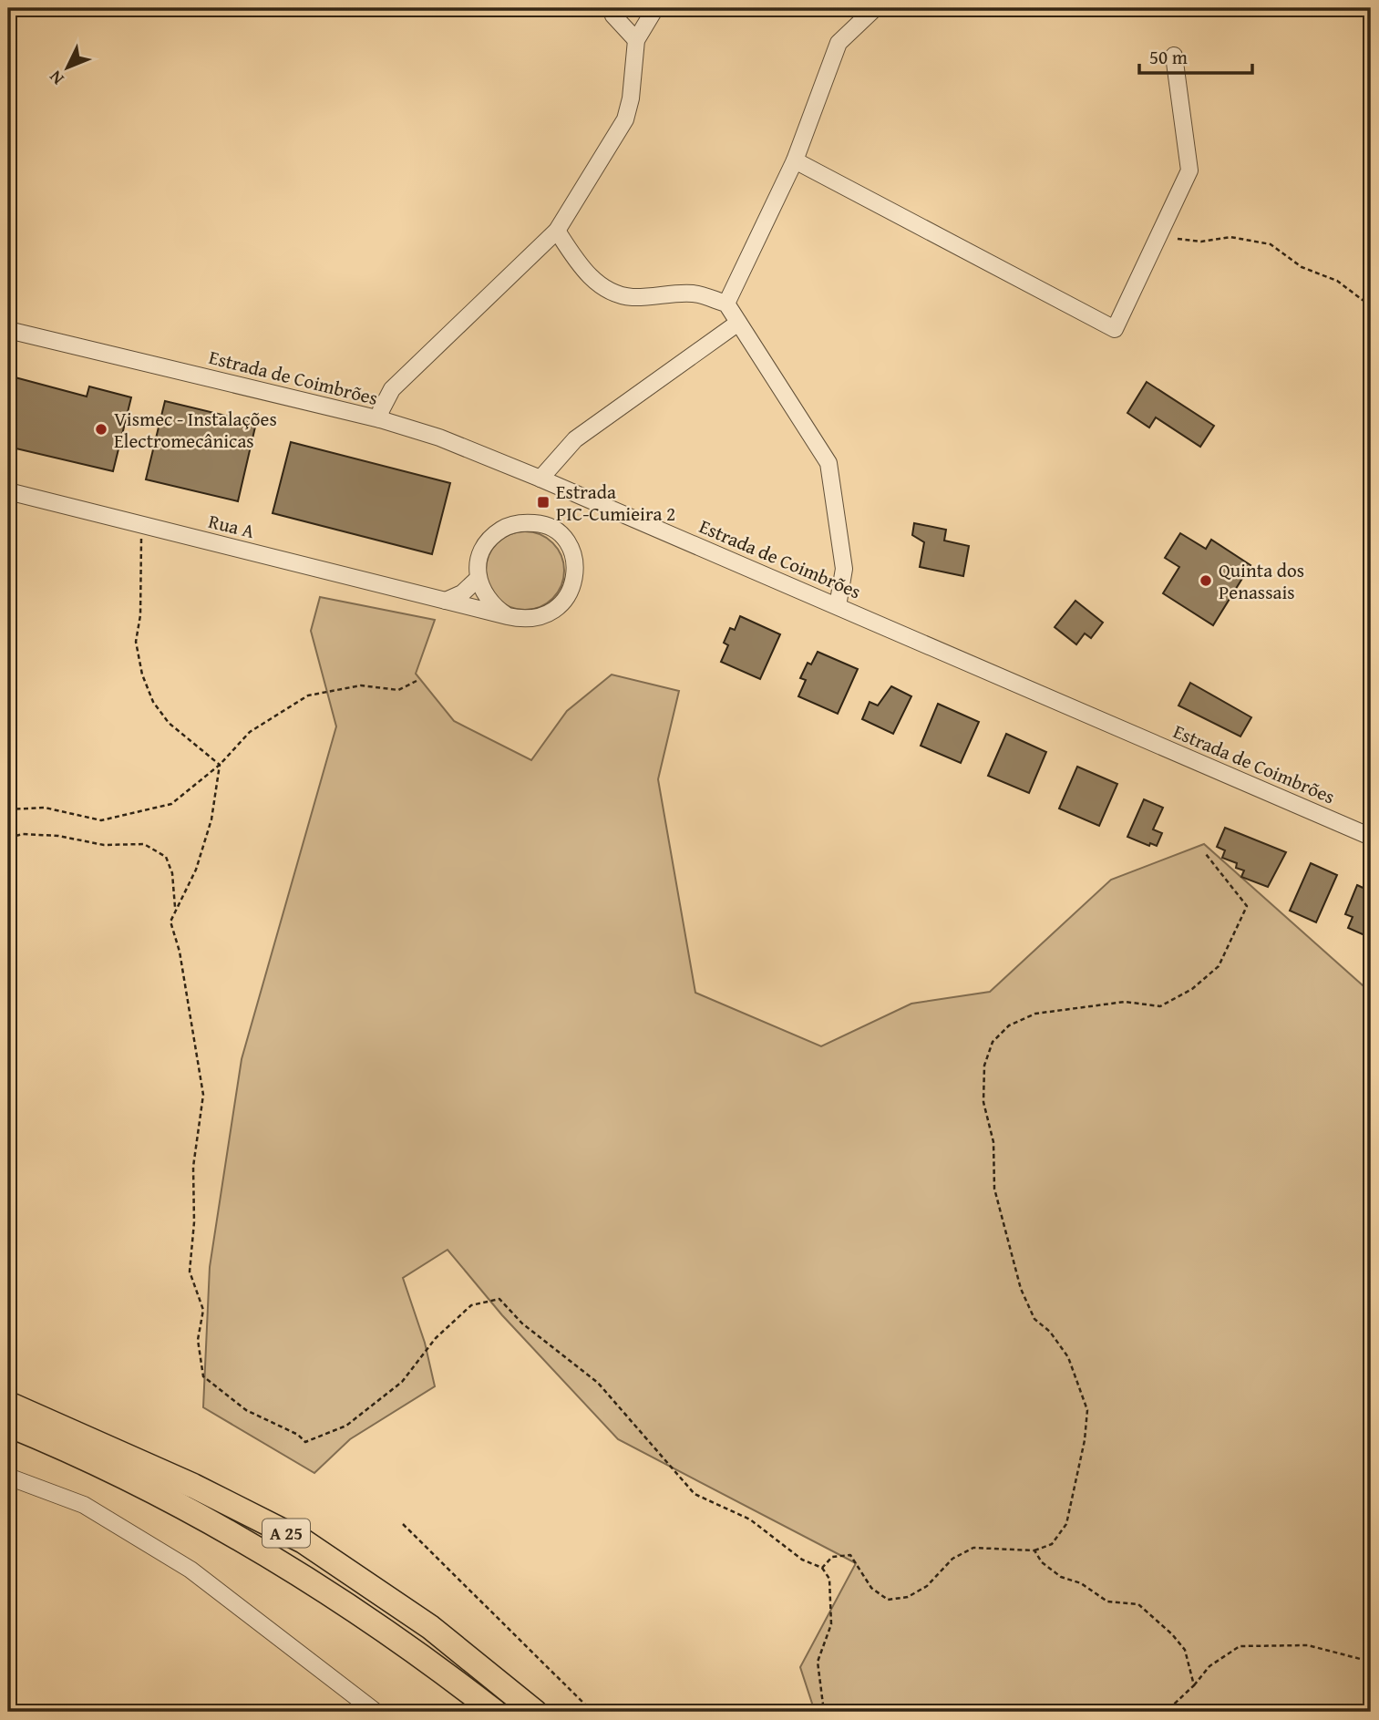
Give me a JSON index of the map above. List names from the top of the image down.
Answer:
{
  "streets": {
    "highway": ["A 25"],
    "street": ["Estrada de Coimbrões", "Rua A"]
  },
  "places": {
    "other": ["Vismec - Instalações Electromecânicas", "Quinta dos Penassais"],
    "transit": ["Estrada PIC-Cumieira 2"]
  },
  "scale_bar": "50 m",
  "north": "bottom left"
}
